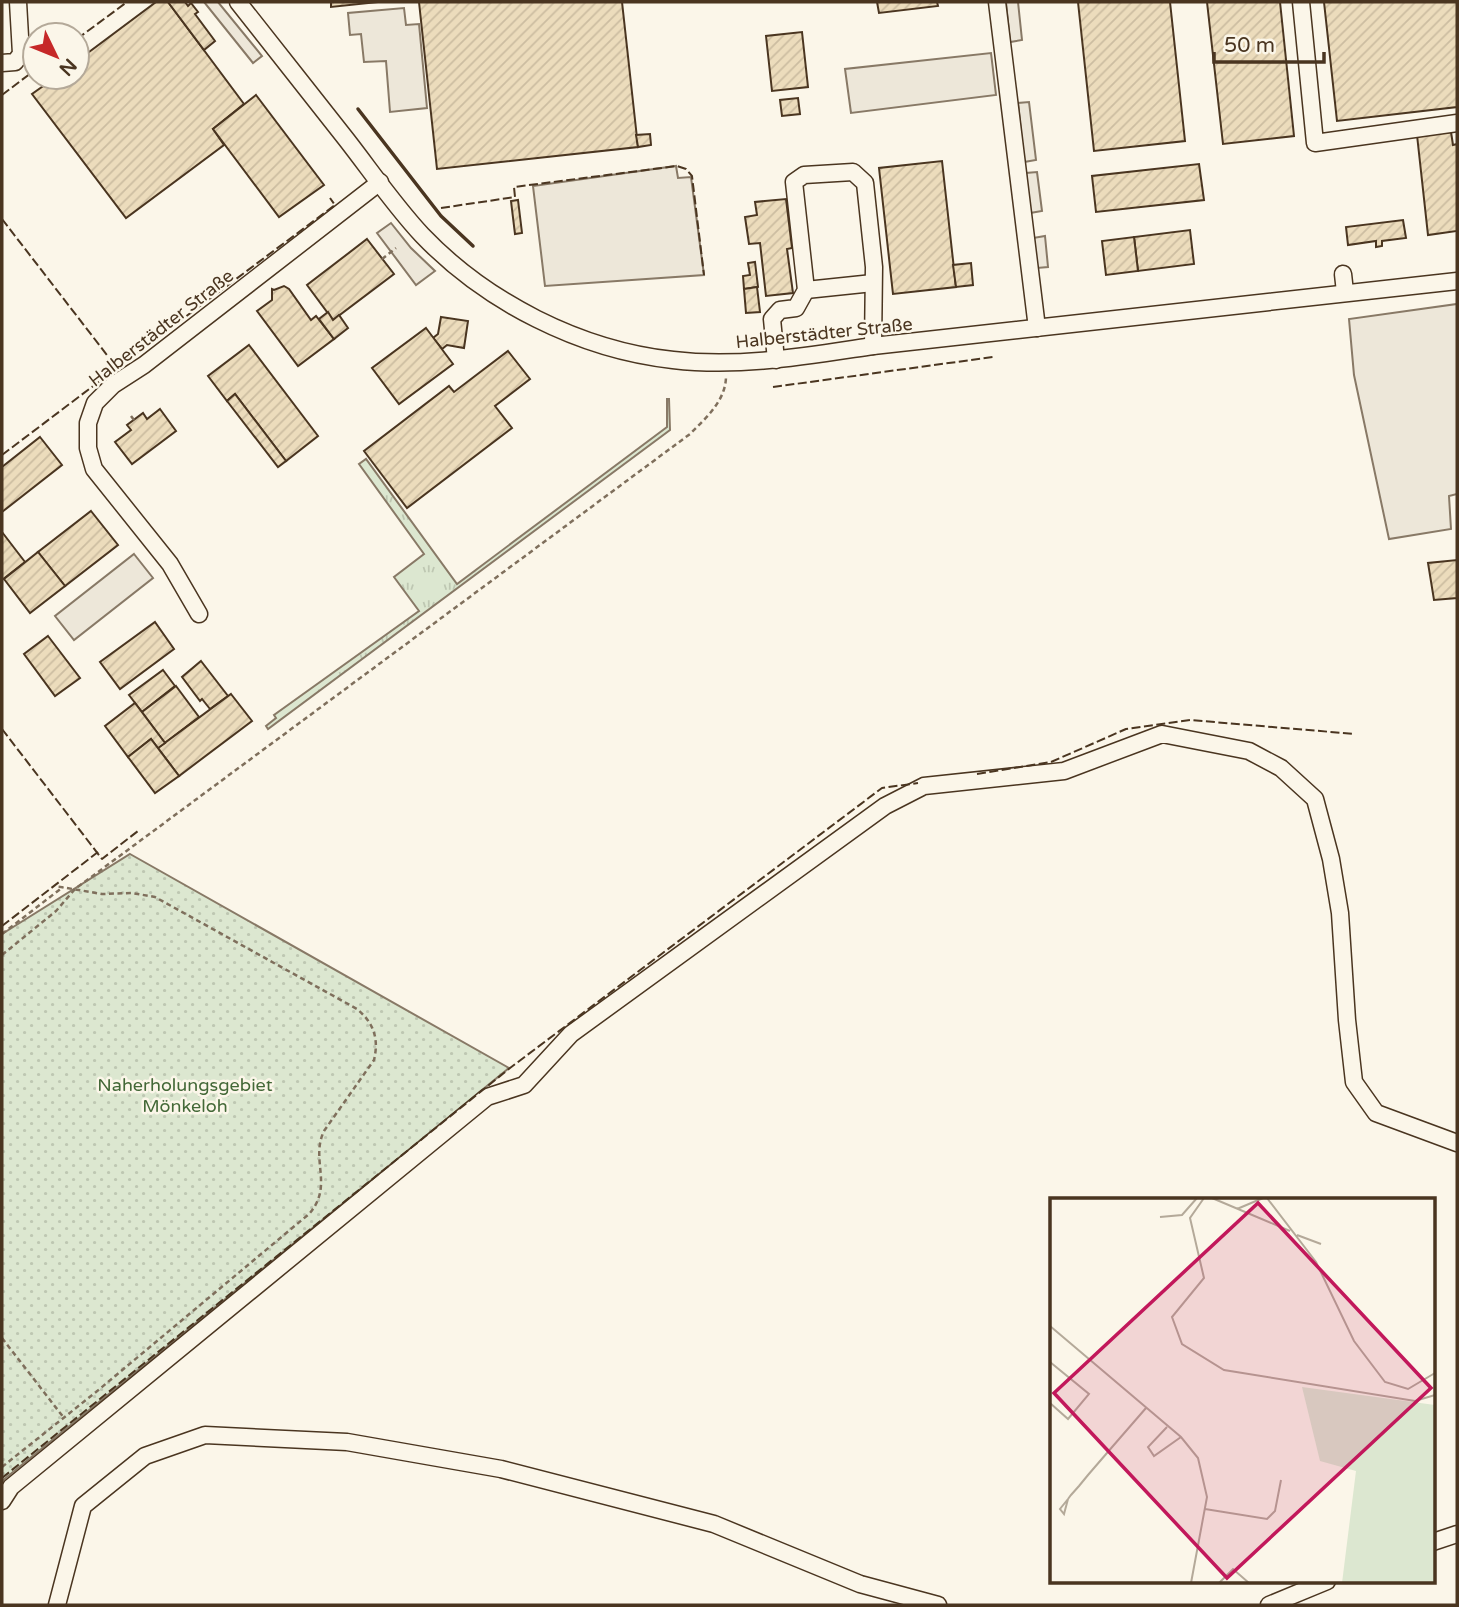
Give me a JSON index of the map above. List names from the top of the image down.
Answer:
{
  "streets": {
    "street": ["Halberstädter Straße"]
  },
  "parks": ["Naherholungsgebiet Mönkeloh"],
  "scale_bar": "50 m",
  "north": "bottom right"
}
